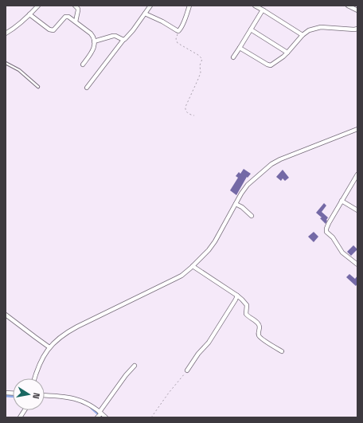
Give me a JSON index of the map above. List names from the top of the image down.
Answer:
{
  "north": "right"
}
